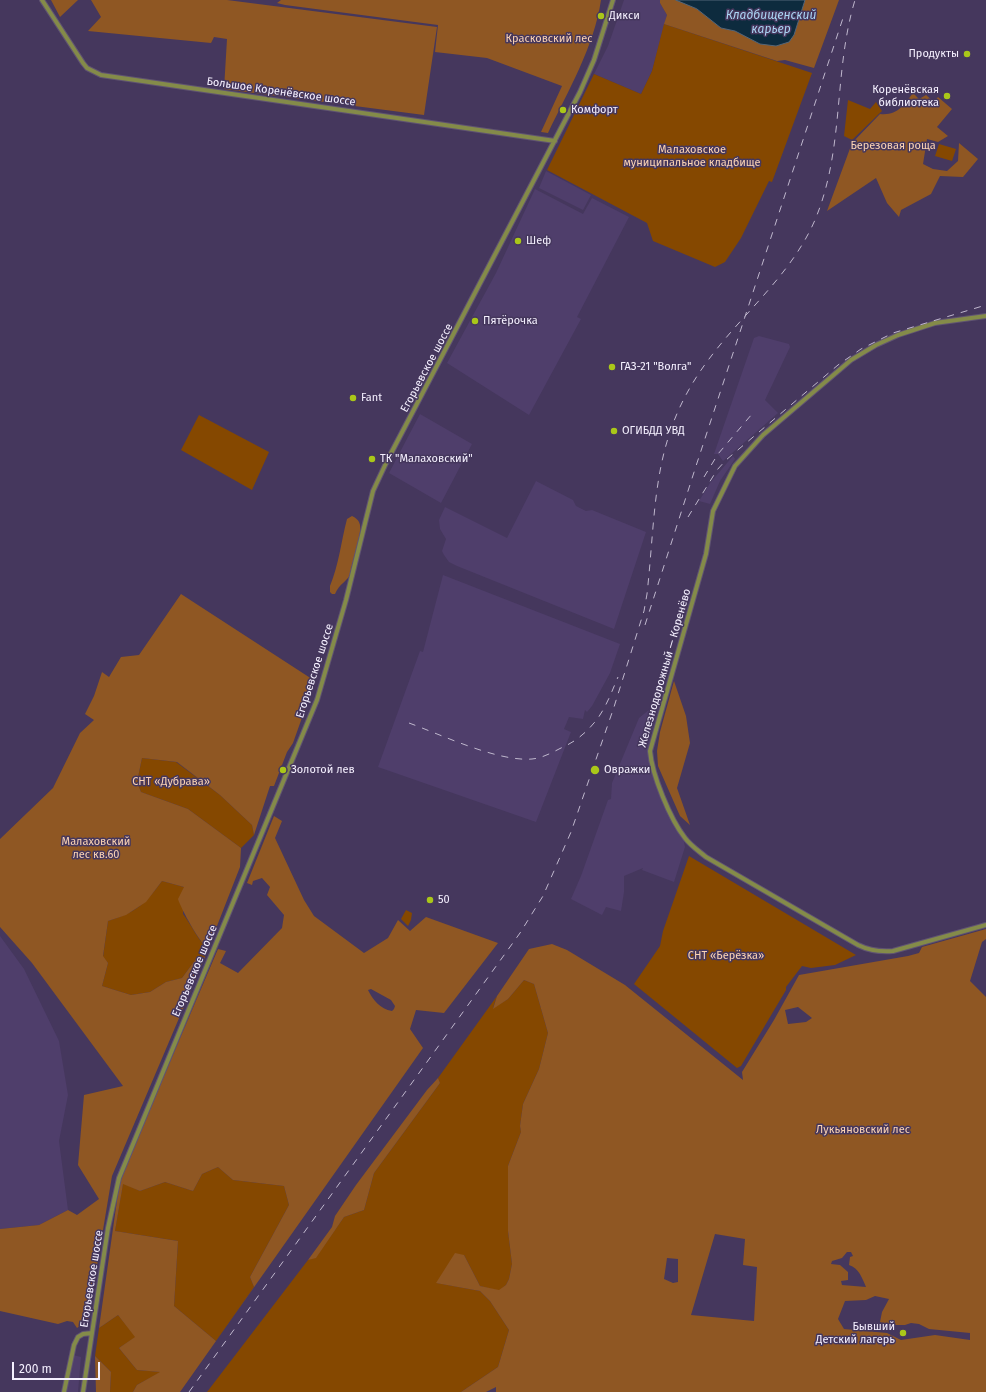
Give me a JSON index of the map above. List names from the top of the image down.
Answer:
{
  "streets": {
    "main road": ["Большое Коренёвское шоссе", "Егорьевское шоссе", "Железнодорожный — Коренёво"]
  },
  "crossings": [
    ["Большое Коренёвское шоссе", "Егорьевское шоссе"]
  ],
  "water": ["Кладбищенский карьер"],
  "parks": [
    "Красковский лес",
    "Березовая роща",
    "Малаховское муниципальное кладбище",
    "СНТ «Дубрава»",
    "Малаховский лес кв.60",
    "СНТ «Берёзка»",
    "Лукьяновский лес"
  ],
  "places": [
    "Дикси",
    "Продукты",
    "Коренёвская библиотека",
    "Комфорт",
    "Шеф",
    "Пятёрочка",
    "ГАЗ-21 \"Волга\"",
    "Fant",
    "ОГИБДД УВД",
    "ТК \"Малаховский\"",
    "Золотой лев",
    "Овражки",
    "50",
    "Бывший Детский лагерь"
  ],
  "scale_bar": "200 m"
}
